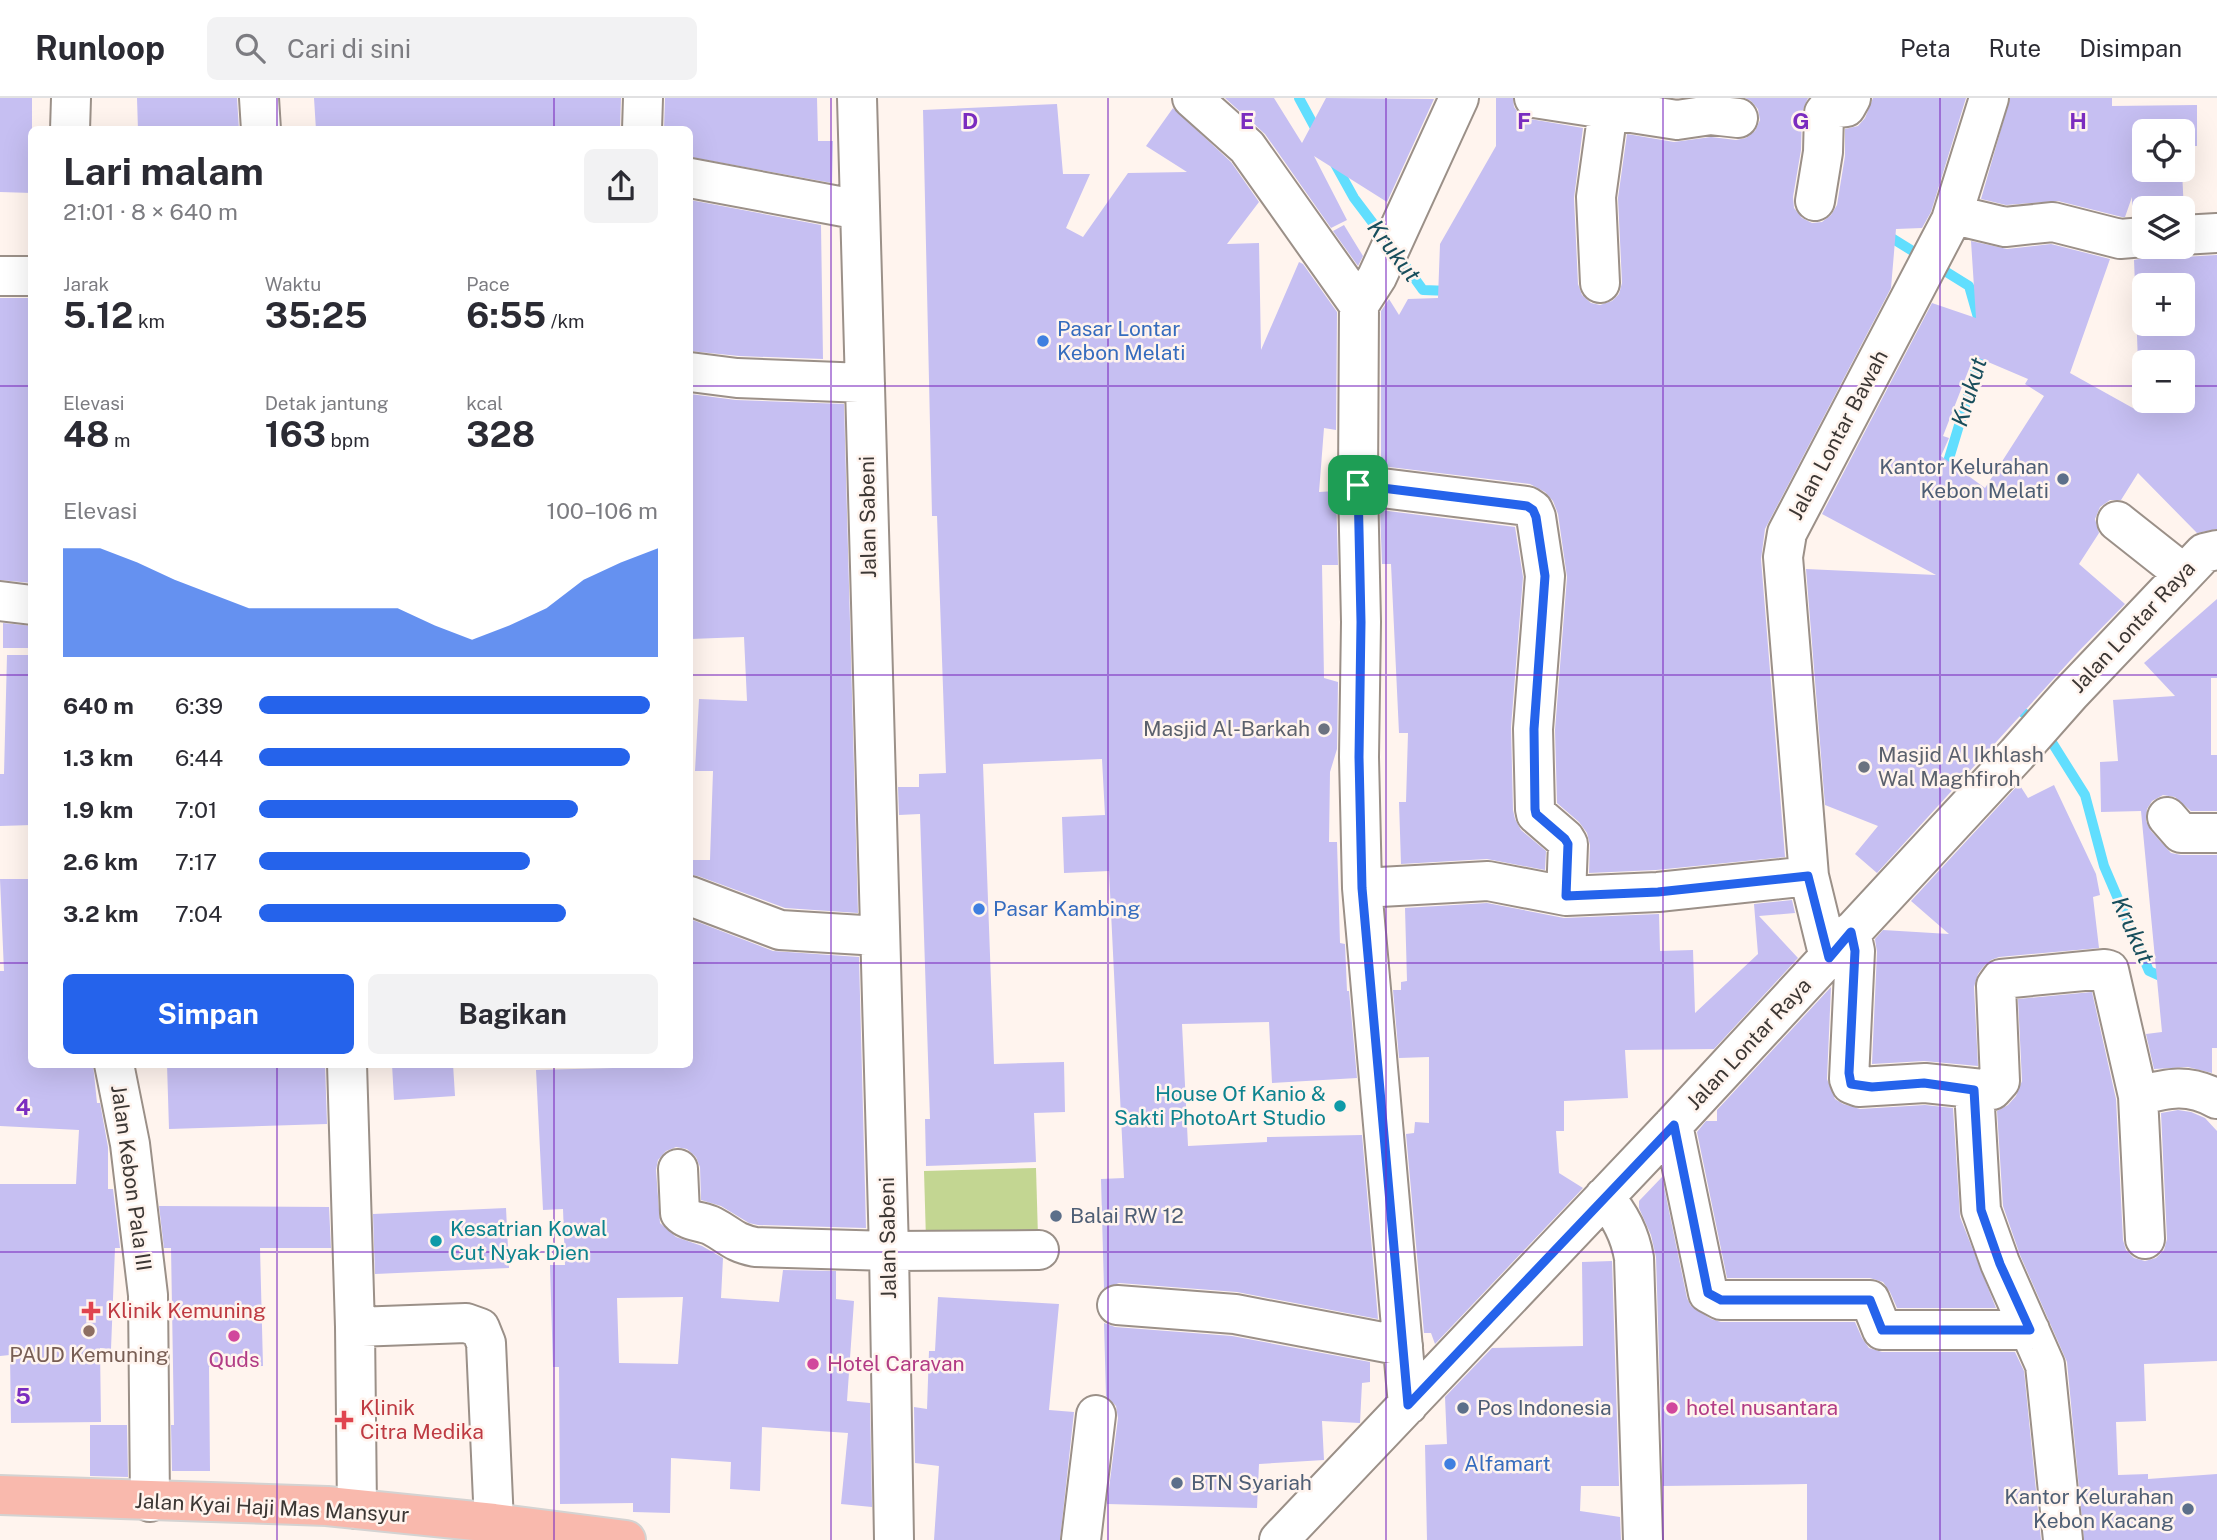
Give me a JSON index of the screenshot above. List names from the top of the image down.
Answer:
{
  "streets": {
    "main road": ["Jalan Kyai Haji Mas Mansyur"],
    "street": [
      "Jalan Lontar Bawah",
      "Jalan Sabeni",
      "Jalan Lontar Raya",
      "Jalan Kebon Pala III"
    ]
  },
  "crossings": [
    ["Jalan Lontar Bawah", "Jalan Lontar Raya"],
    ["Jalan Kebon Pala III", "Jalan Kyai Haji Mas Mansyur"]
  ],
  "water": ["Krukut"],
  "places": {
    "other": [
      "Pasar Lontar Kebon Melati",
      "Kantor Kelurahan Kebon Melati",
      "Masjid Al-Barkah",
      "Masjid Al Ikhlash Wal Maghfiroh",
      "Pasar Kambing",
      "House Of Kanio & Sakti PhotoArt Studio",
      "Balai RW 12",
      "Kesatrian Kowal Cut Nyak Dien",
      "PAUD Kemuning",
      "Quds",
      "Hotel Caravan",
      "Pos Indonesia",
      "hotel nusantara",
      "Alfamart",
      "BTN Syariah",
      "Kantor Kelurahan Kebon Kacang"
    ],
    "health": ["Klinik Kemuning", "Klinik Citra Medika"]
  },
  "page": {
    "header": "Runloop",
    "search": "Cari di sini",
    "nav": ["Peta", "Rute", "Disimpan"],
    "map_buttons": ["+", "−"],
    "heading": ["Lari malam", "21:01 · 8 × 640 m"],
    "stats": [
      ["Jarak", "5.12 km"],
      ["Waktu", "35:25"],
      ["Pace", "6:55 /km"],
      ["Elevasi", "48 m"],
      ["Detak jantung", "163 bpm"],
      ["kcal", "328"]
    ],
    "chart": ["Elevasi", "100–106 m"],
    "list": [
      {
        "name": "640 m",
        "note": "6:39"
      },
      {
        "name": "1.3 km",
        "note": "6:44"
      },
      {
        "name": "1.9 km",
        "note": "7:01"
      },
      {
        "name": "2.6 km",
        "note": "7:17"
      },
      {
        "name": "3.2 km",
        "note": "7:04"
      }
    ],
    "buttons": ["Simpan", "Bagikan"]
  },
  "grid": {
    "columns": [
      "D",
      "E",
      "F",
      "G",
      "H"
    ],
    "rows": ["4", "5"]
  }
}
